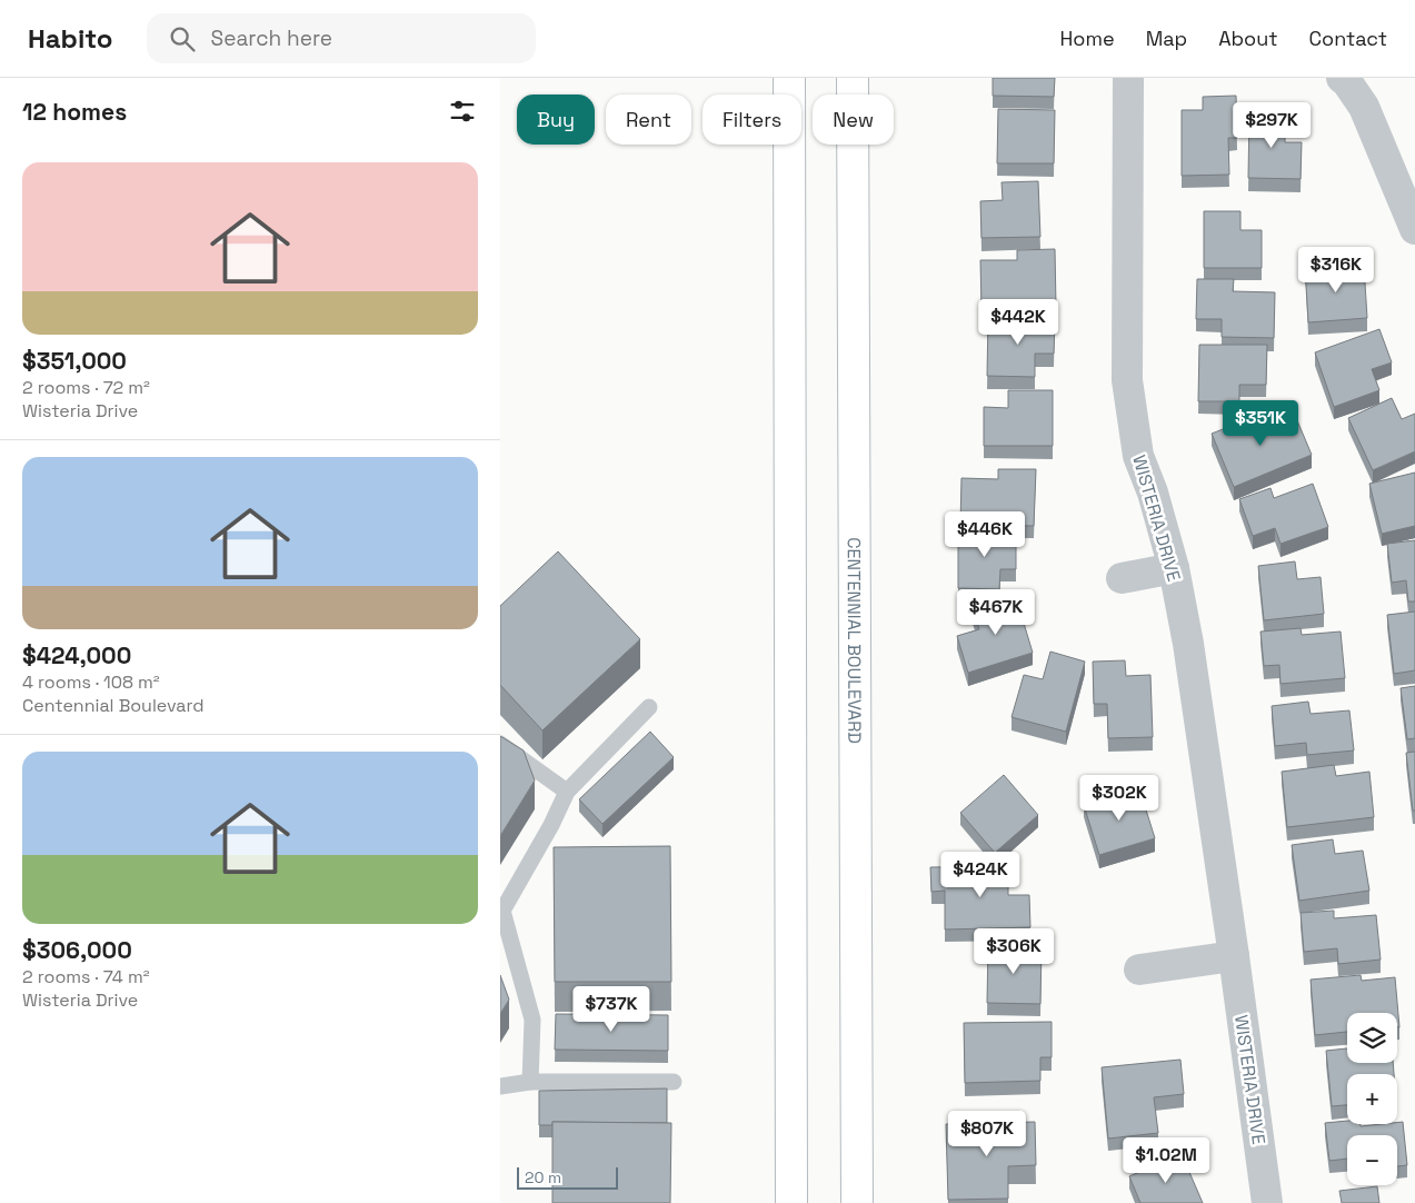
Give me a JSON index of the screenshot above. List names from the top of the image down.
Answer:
{
  "streets": {
    "main road": ["CENTENNIAL BOULEVARD"],
    "street": ["WISTERIA DRIVE"]
  },
  "scale_bar": "20 m",
  "page": {
    "header": "Habito",
    "search": "Search here",
    "nav": [
      "Home",
      "Map",
      "About",
      "Contact"
    ],
    "heading": "12 homes",
    "chip": [
      "Buy",
      "Rent",
      "Filters",
      "New"
    ],
    "price": [
      "$297K",
      "$316K",
      "$442K",
      "$351K",
      "$446K",
      "$467K",
      "$302K",
      "$424K",
      "$306K",
      "$737K",
      "$807K",
      "$1.02M"
    ],
    "list": [
      {
        "name": "$351,000",
        "note": "2 rooms · 72 m² · Wisteria Drive"
      },
      {
        "name": "$424,000",
        "note": "4 rooms · 108 m² · Centennial Boulevard"
      },
      {
        "name": "$306,000",
        "note": "2 rooms · 74 m² · Wisteria Drive"
      }
    ],
    "map_buttons": ["+", "−"],
    "scale": "20 m"
  }
}
